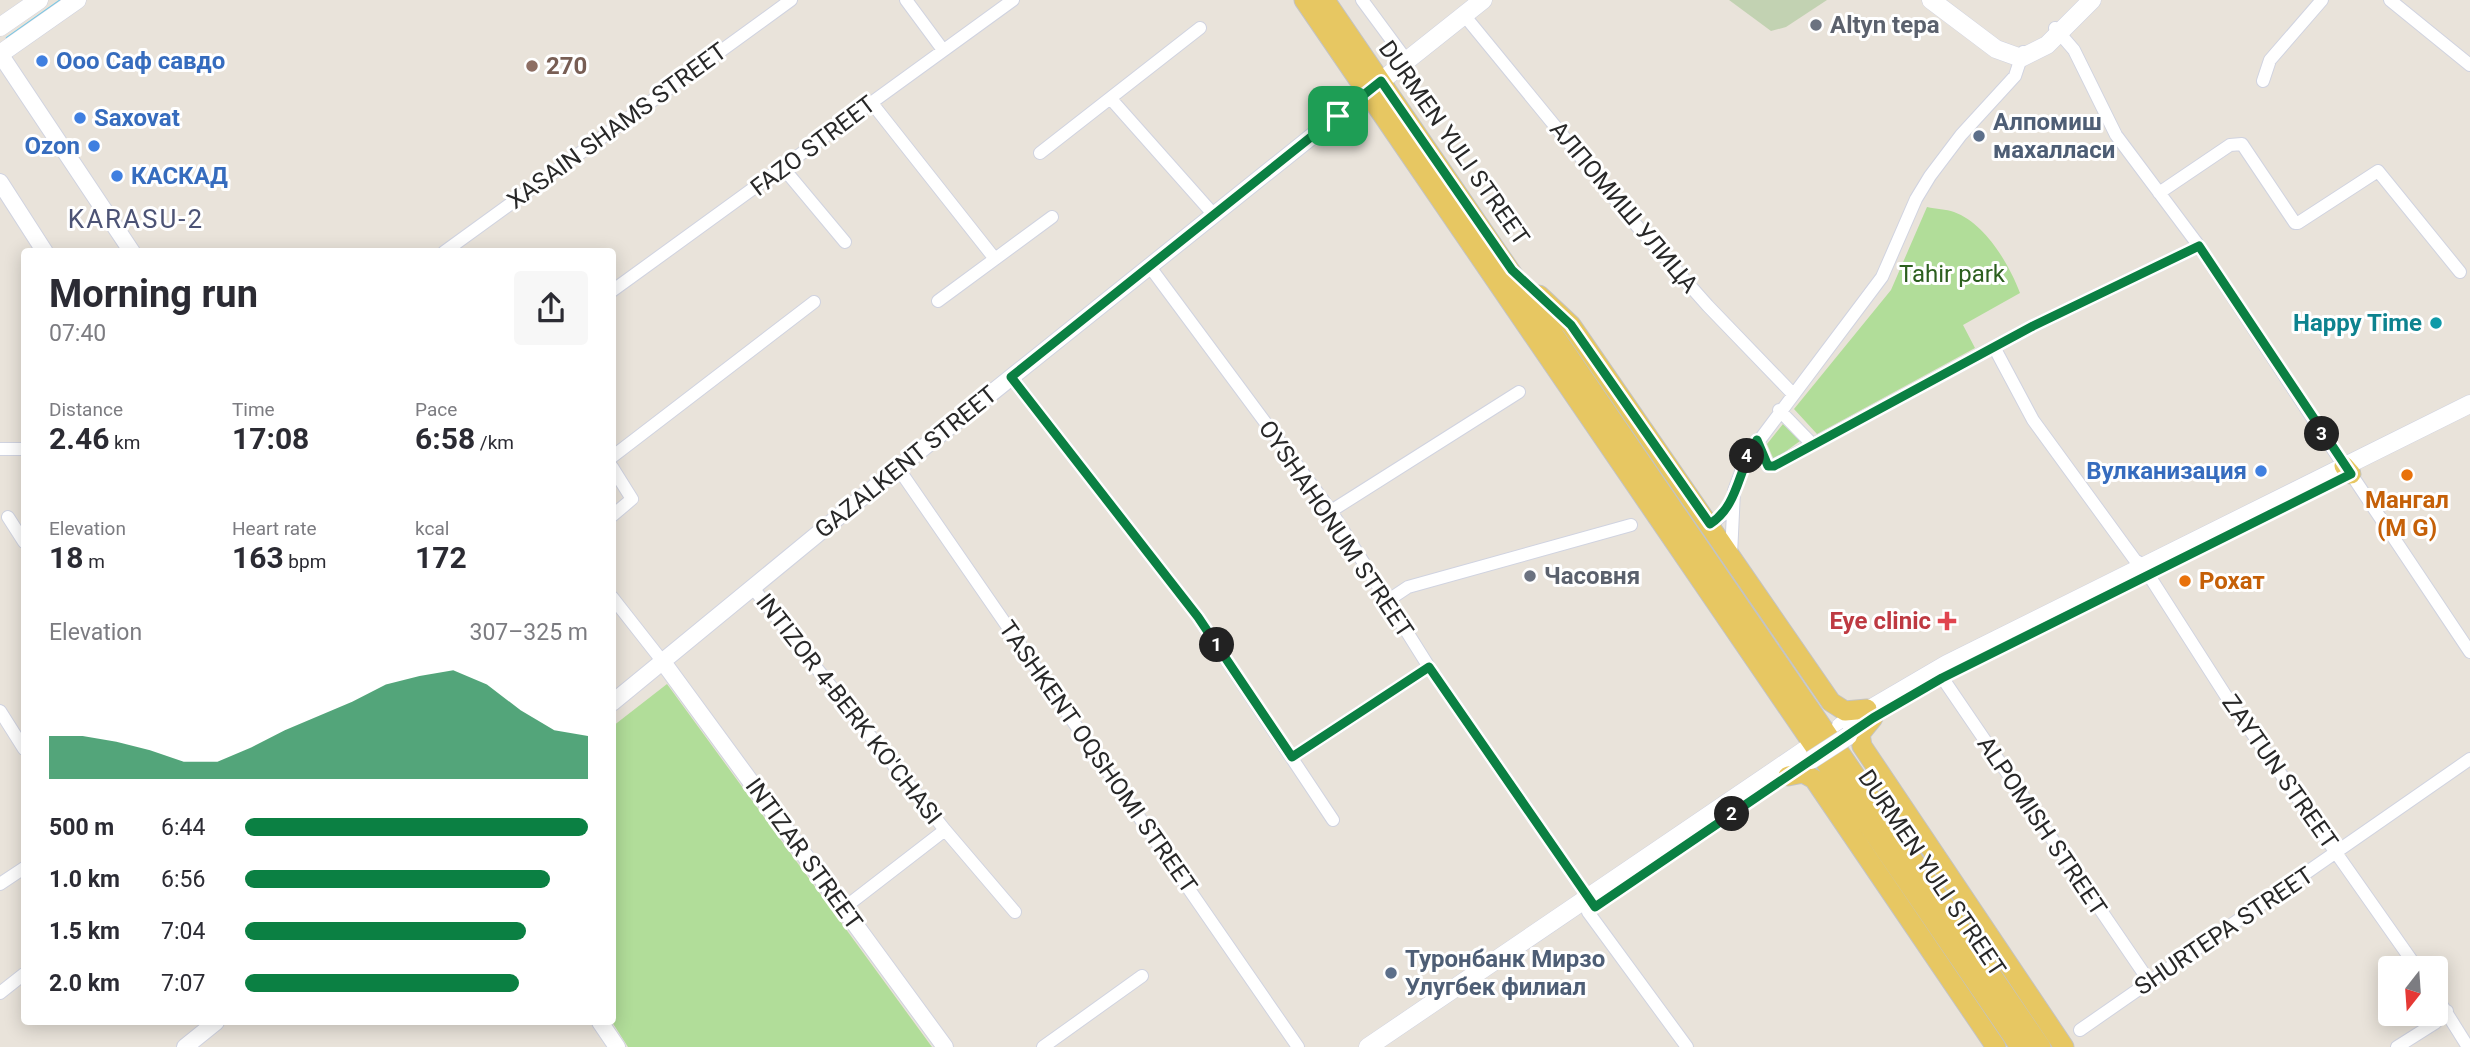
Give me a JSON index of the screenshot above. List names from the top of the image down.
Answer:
{
  "streets": {
    "main road": ["DURMEN YULI STREET"],
    "street": [
      "XASAIN SHAMS STREET",
      "FAZO STREET",
      "АЛПОМИШ УЛИЦА",
      "GAZALKENT STREET",
      "OYSHAHONUM STREET",
      "INTIZOR 4-BERK KO'CHASI",
      "TАSHKENT OQSHOMI STREET",
      "ZAYTUN STREET",
      "ALPOMISH STREET",
      "INTIZАR STREET",
      "SHURTEPA STREET"
    ]
  },
  "crossings": [
    ["DURMEN YULI STREET", "GAZALKENT STREET"],
    ["GAZALKENT STREET", "OYSHAHONUM STREET"],
    ["GAZALKENT STREET", "INTIZOR 4-BERK KO'CHASI"],
    ["GAZALKENT STREET", "TАSHKENT OQSHOMI STREET"],
    ["GAZALKENT STREET", "INTIZАR STREET"],
    ["INTIZOR 4-BERK KO'CHASI", "INTIZАR STREET"],
    ["ZAYTUN STREET", "SHURTEPA STREET"],
    ["ALPOMISH STREET", "SHURTEPA STREET"]
  ],
  "districts": ["KARASU-2"],
  "parks": ["Tahir park"],
  "places": {
    "other": [
      "Altyn tepa",
      "Ооо Саф савдо",
      "270",
      "Saxovat",
      "Алпомиш махалласи",
      "Ozon",
      "КАСКАД",
      "Happy Time",
      "Вулканизация",
      "Мангал (M G)",
      "Часовня",
      "Рохат",
      "Туронбанк Мирзо Улугбек филиал"
    ],
    "health": ["Eye clinic"]
  },
  "north": "bottom",
  "page": {
    "heading": ["Morning run", "07:40"],
    "stats": [
      ["Distance", "2.46 km"],
      ["Time", "17:08"],
      ["Pace", "6:58 /km"],
      ["Elevation", "18 m"],
      ["Heart rate", "163 bpm"],
      ["kcal", "172"]
    ],
    "pins": [
      "3",
      "4",
      "1",
      "2"
    ],
    "chart": ["Elevation", "307–325 m"],
    "list": [
      {
        "name": "500 m",
        "note": "6:44"
      },
      {
        "name": "1.0 km",
        "note": "6:56"
      },
      {
        "name": "1.5 km",
        "note": "7:04"
      },
      {
        "name": "2.0 km",
        "note": "7:07"
      }
    ]
  }
}
